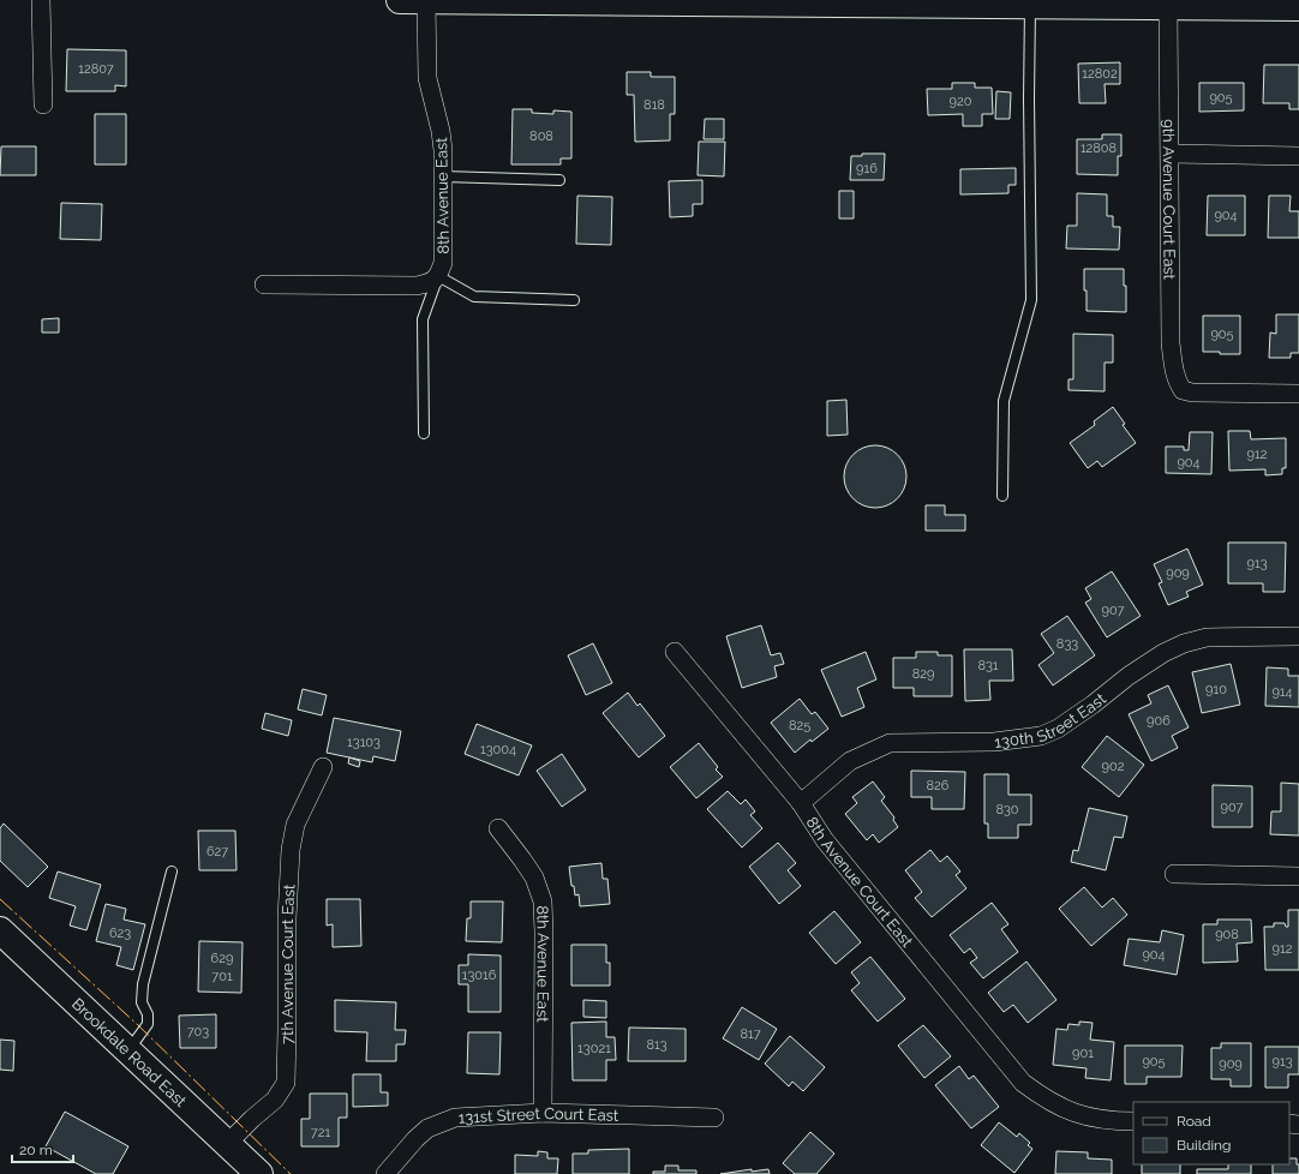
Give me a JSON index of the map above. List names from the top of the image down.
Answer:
{
  "streets": {
    "street": [
      "8th Avenue East",
      "9th Avenue Court East",
      "130th Street East",
      "8th Avenue Court East",
      "7th Avenue Court East",
      "Brookdale Road East",
      "131st Street Court East"
    ]
  },
  "crossings": [
    ["8th Avenue East", "131st Street Court East"],
    ["130th Street East", "8th Avenue Court East"],
    ["7th Avenue Court East", "Brookdale Road East"]
  ],
  "house_numbers": [
    "12807",
    "12802",
    "905",
    "920",
    "818",
    "808",
    "12808",
    "916",
    "904",
    "905",
    "912",
    "904",
    "913",
    "909",
    "907",
    "833",
    "831",
    "829",
    "910",
    "914",
    "906",
    "825",
    "13103",
    "13004",
    "902",
    "826",
    "907",
    "830",
    "627",
    "623",
    "908",
    "912",
    "904",
    "629",
    "13016",
    "701",
    "703",
    "817",
    "813",
    "13021",
    "901",
    "905",
    "913",
    "909",
    "721"
  ],
  "legend": ["Road", "Building"],
  "scale_bar": "20 m"
}
